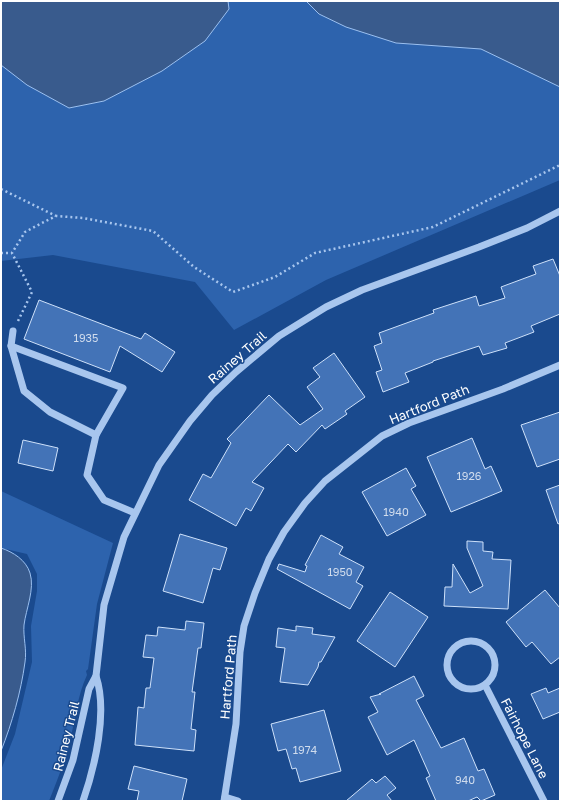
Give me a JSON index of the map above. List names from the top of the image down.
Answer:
{
  "streets": {
    "street": ["Rainey Trail", "Hartford Path", "Fairhope Lane"]
  },
  "house_numbers": [
    "1935",
    "1926",
    "1940",
    "1950",
    "1974",
    "940"
  ]
}
